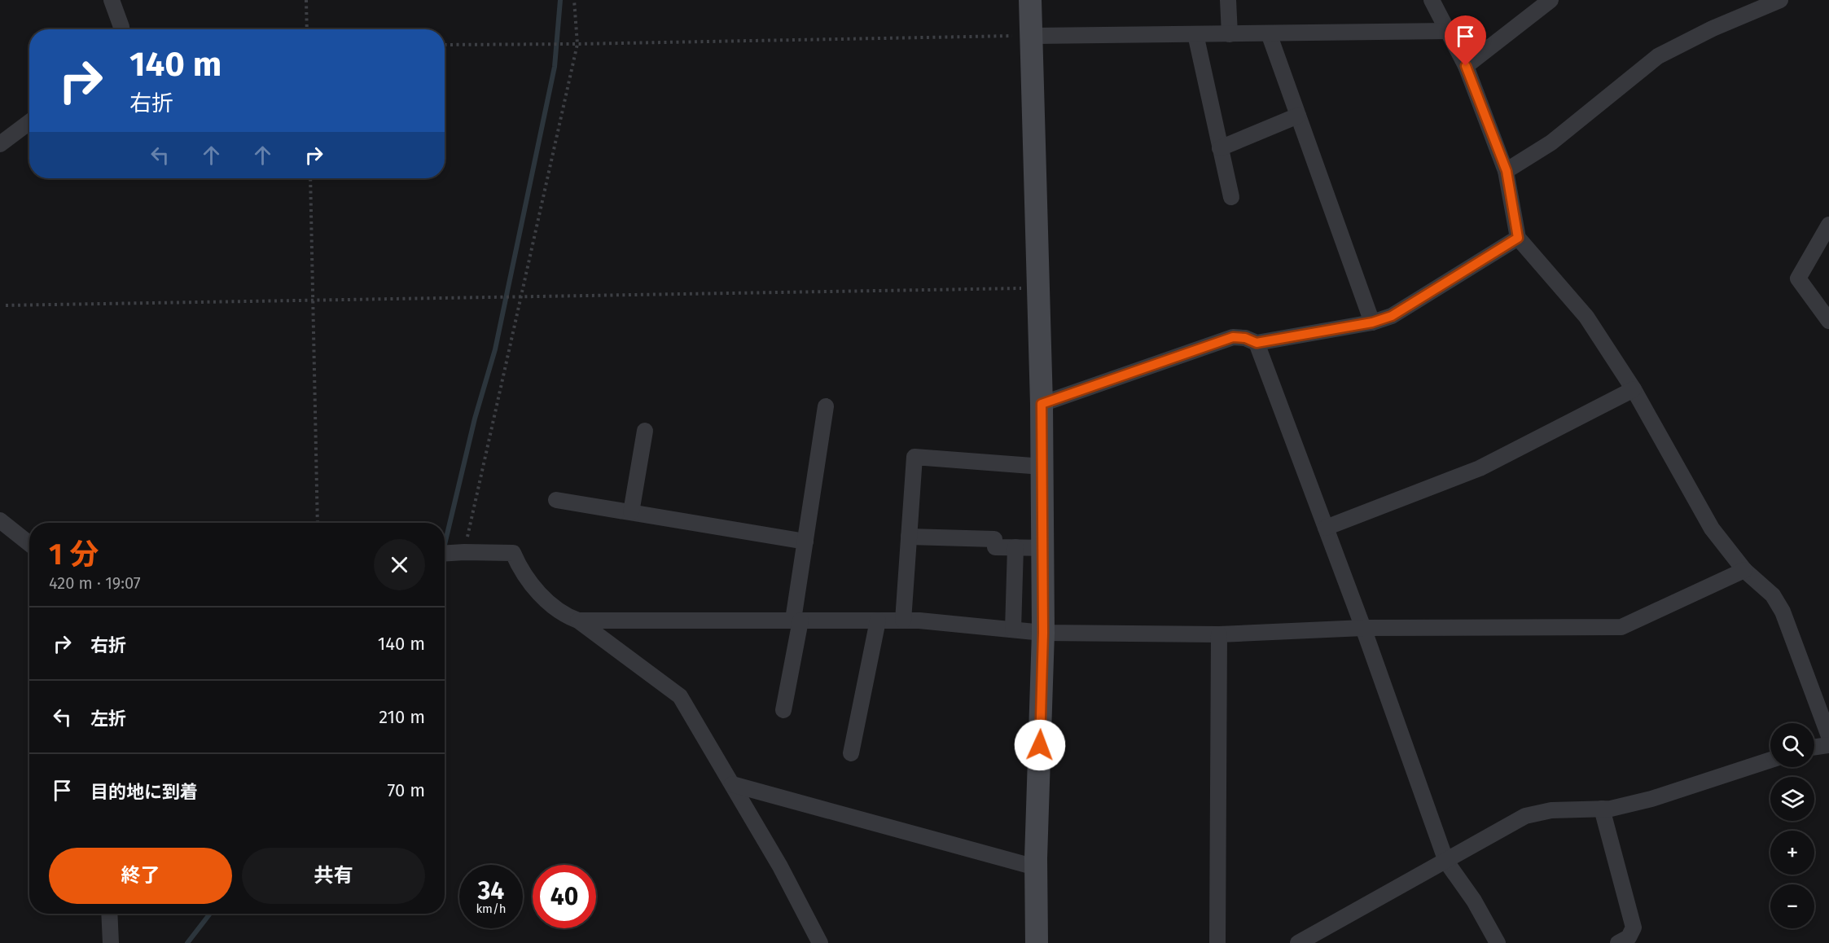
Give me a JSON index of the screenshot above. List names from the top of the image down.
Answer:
{
  "page": {
    "turn": ["140 m", "右折"],
    "heading": ["1 分", "420 m · 19:07"],
    "list": [
      {
        "name": "右折",
        "value": "140 m"
      },
      {
        "name": "左折",
        "value": "210 m"
      },
      {
        "name": "目的地に到着",
        "value": "70 m"
      }
    ],
    "map_buttons": ["+", "−"],
    "buttons": ["終了", "共有"],
    "speed": "34 km/h",
    "limit": "40"
  }
}
